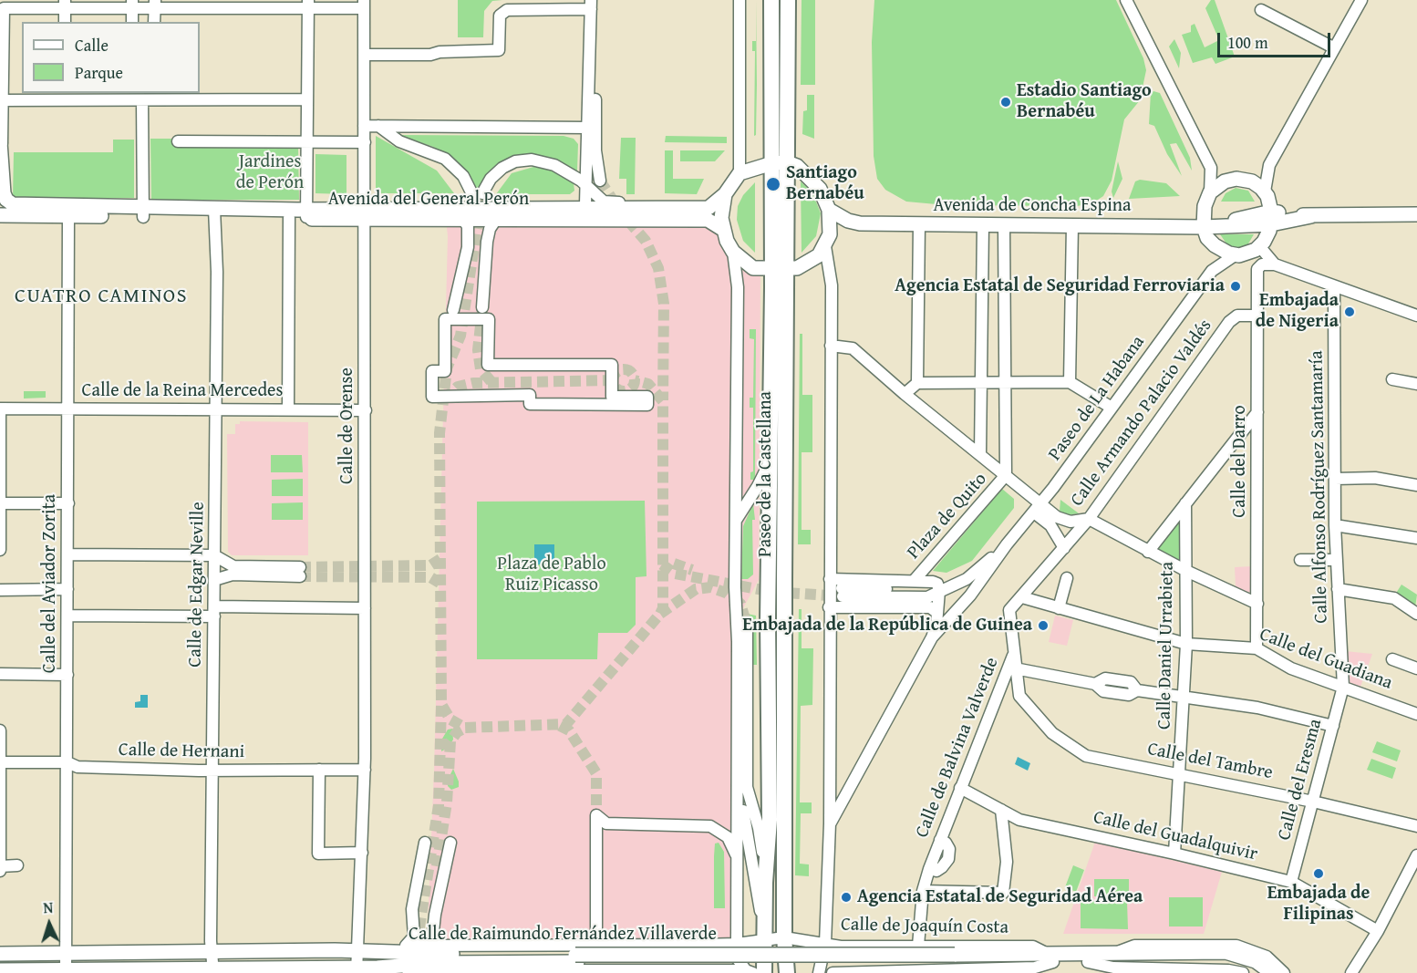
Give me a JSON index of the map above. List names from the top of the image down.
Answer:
{
  "streets": {
    "highway": ["Paseo de la Castellana"],
    "main road": [
      "Avenida del General Perón",
      "Avenida de Concha Espina",
      "Calle de Joaquín Costa",
      "Calle de Raimundo Fernández Villaverde"
    ],
    "street": [
      "Calle de la Reina Mercedes",
      "Paseo de La Habana",
      "Calle Armando Palacio Valdés",
      "Calle de Orense",
      "Calle del Darro",
      "Calle Alfonso Rodríguez Santamaría",
      "Plaza de Quito",
      "Calle del Aviador Zorita",
      "Calle de Edgar Neville",
      "Calle Daniel Urrabieta",
      "Calle del Guadiana",
      "Calle de Balvina Valverde",
      "Calle de Hernani",
      "Calle del Tambre",
      "Calle del Eresma",
      "Calle del Guadalquivir"
    ]
  },
  "crossings": [
    ["Avenida del General Perón", "Calle de Orense"],
    ["Avenida del General Perón", "Calle del Aviador Zorita"],
    ["Avenida del General Perón", "Calle de Edgar Neville"],
    ["Calle de la Reina Mercedes", "Calle de Orense"],
    ["Calle de la Reina Mercedes", "Calle del Aviador Zorita"],
    ["Calle de la Reina Mercedes", "Calle de Edgar Neville"],
    ["Calle Armando Palacio Valdés", "Calle del Darro"],
    ["Calle Armando Palacio Valdés", "Calle de Balvina Valverde"],
    ["Calle de Orense", "Calle de Hernani"],
    ["Calle de Orense", "Calle de Raimundo Fernández Villaverde"],
    ["Calle del Darro", "Calle del Guadiana"],
    ["Paseo de la Castellana", "Calle de Joaquín Costa"],
    ["Paseo de la Castellana", "Calle de Raimundo Fernández Villaverde"],
    ["Calle Alfonso Rodríguez Santamaría", "Calle del Guadiana"],
    ["Calle Alfonso Rodríguez Santamaría", "Calle del Eresma"],
    ["Calle del Aviador Zorita", "Calle de Hernani"],
    ["Calle del Aviador Zorita", "Calle de Raimundo Fernández Villaverde"],
    ["Calle de Edgar Neville", "Calle de Hernani"],
    ["Calle de Edgar Neville", "Calle de Raimundo Fernández Villaverde"],
    ["Calle Daniel Urrabieta", "Calle del Guadiana"],
    ["Calle Daniel Urrabieta", "Calle del Tambre"],
    ["Calle Daniel Urrabieta", "Calle del Guadalquivir"],
    ["Calle del Guadiana", "Calle de Balvina Valverde"],
    ["Calle del Guadiana", "Calle del Eresma"],
    ["Calle de Balvina Valverde", "Calle del Tambre"],
    ["Calle de Balvina Valverde", "Calle del Guadalquivir"],
    ["Calle de Balvina Valverde", "Calle de Joaquín Costa"],
    ["Calle del Tambre", "Calle del Eresma"],
    ["Calle del Eresma", "Calle del Guadalquivir"],
    ["Calle de Joaquín Costa", "Calle de Raimundo Fernández Villaverde"]
  ],
  "districts": ["CUATRO CAMINOS"],
  "parks": ["Jardines de Perón", "Plaza de Pablo Ruiz Picasso"],
  "places": [
    "Estadio Santiago Bernabéu",
    "Santiago Bernabéu",
    "Agencia Estatal de Seguridad Ferroviaria",
    "Embajada de Nigeria",
    "Embajada de la República de Guinea",
    "Embajada de Filipinas",
    "Agencia Estatal de Seguridad Aérea"
  ],
  "legend": ["Calle", "Parque"],
  "scale_bar": "100 m",
  "north": "top"
}
